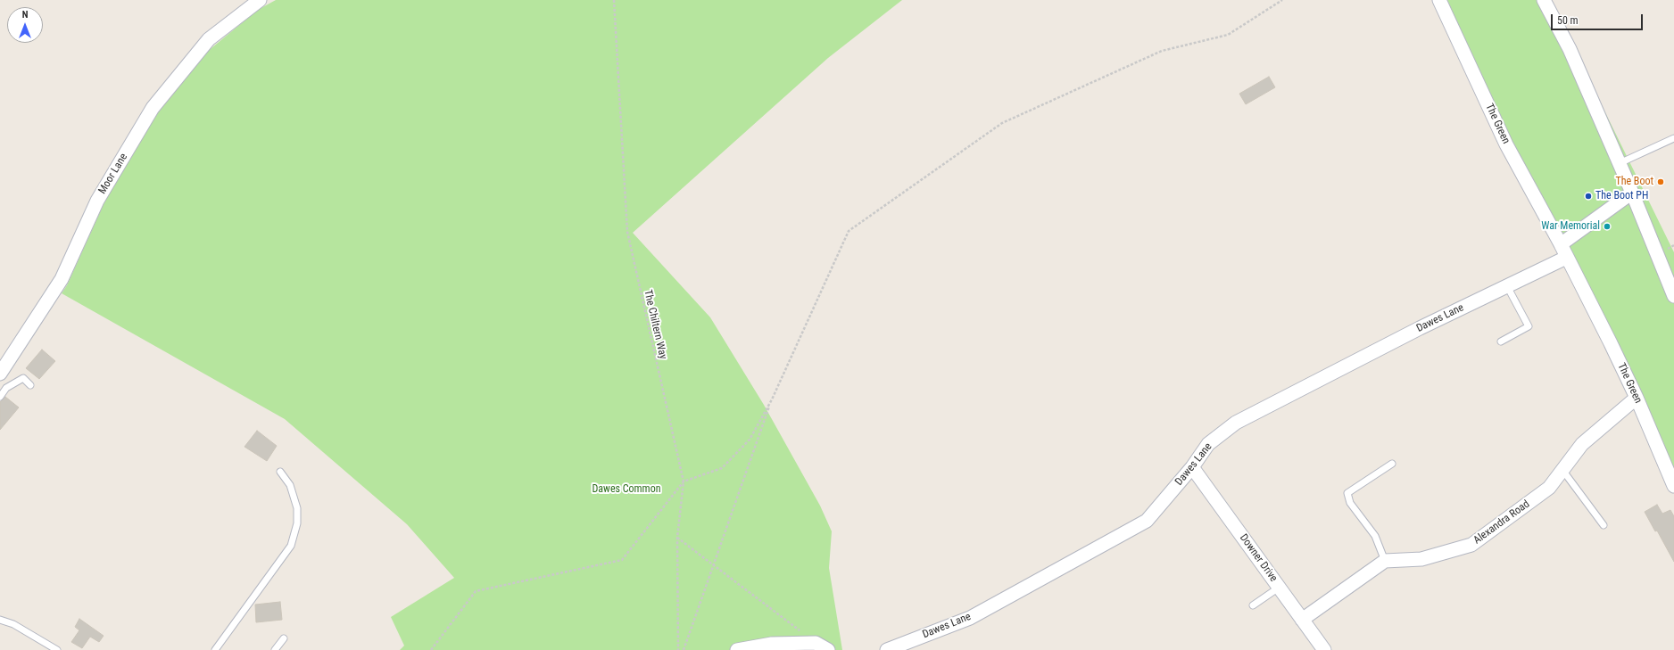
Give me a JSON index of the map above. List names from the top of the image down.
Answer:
{
  "streets": {
    "street": [
      "The Green",
      "Moor Lane",
      "Dawes Lane",
      "Alexandra Road",
      "Downer Drive"
    ],
    "path": ["The Chiltern Way"]
  },
  "crossings": [
    ["The Green", "Dawes Lane"],
    ["The Green", "Alexandra Road"],
    ["Dawes Lane", "Downer Drive"]
  ],
  "parks": ["Dawes Common"],
  "places": ["The Boot", "The Boot PH", "War Memorial"],
  "scale_bar": "50 m",
  "north": "top"
}
